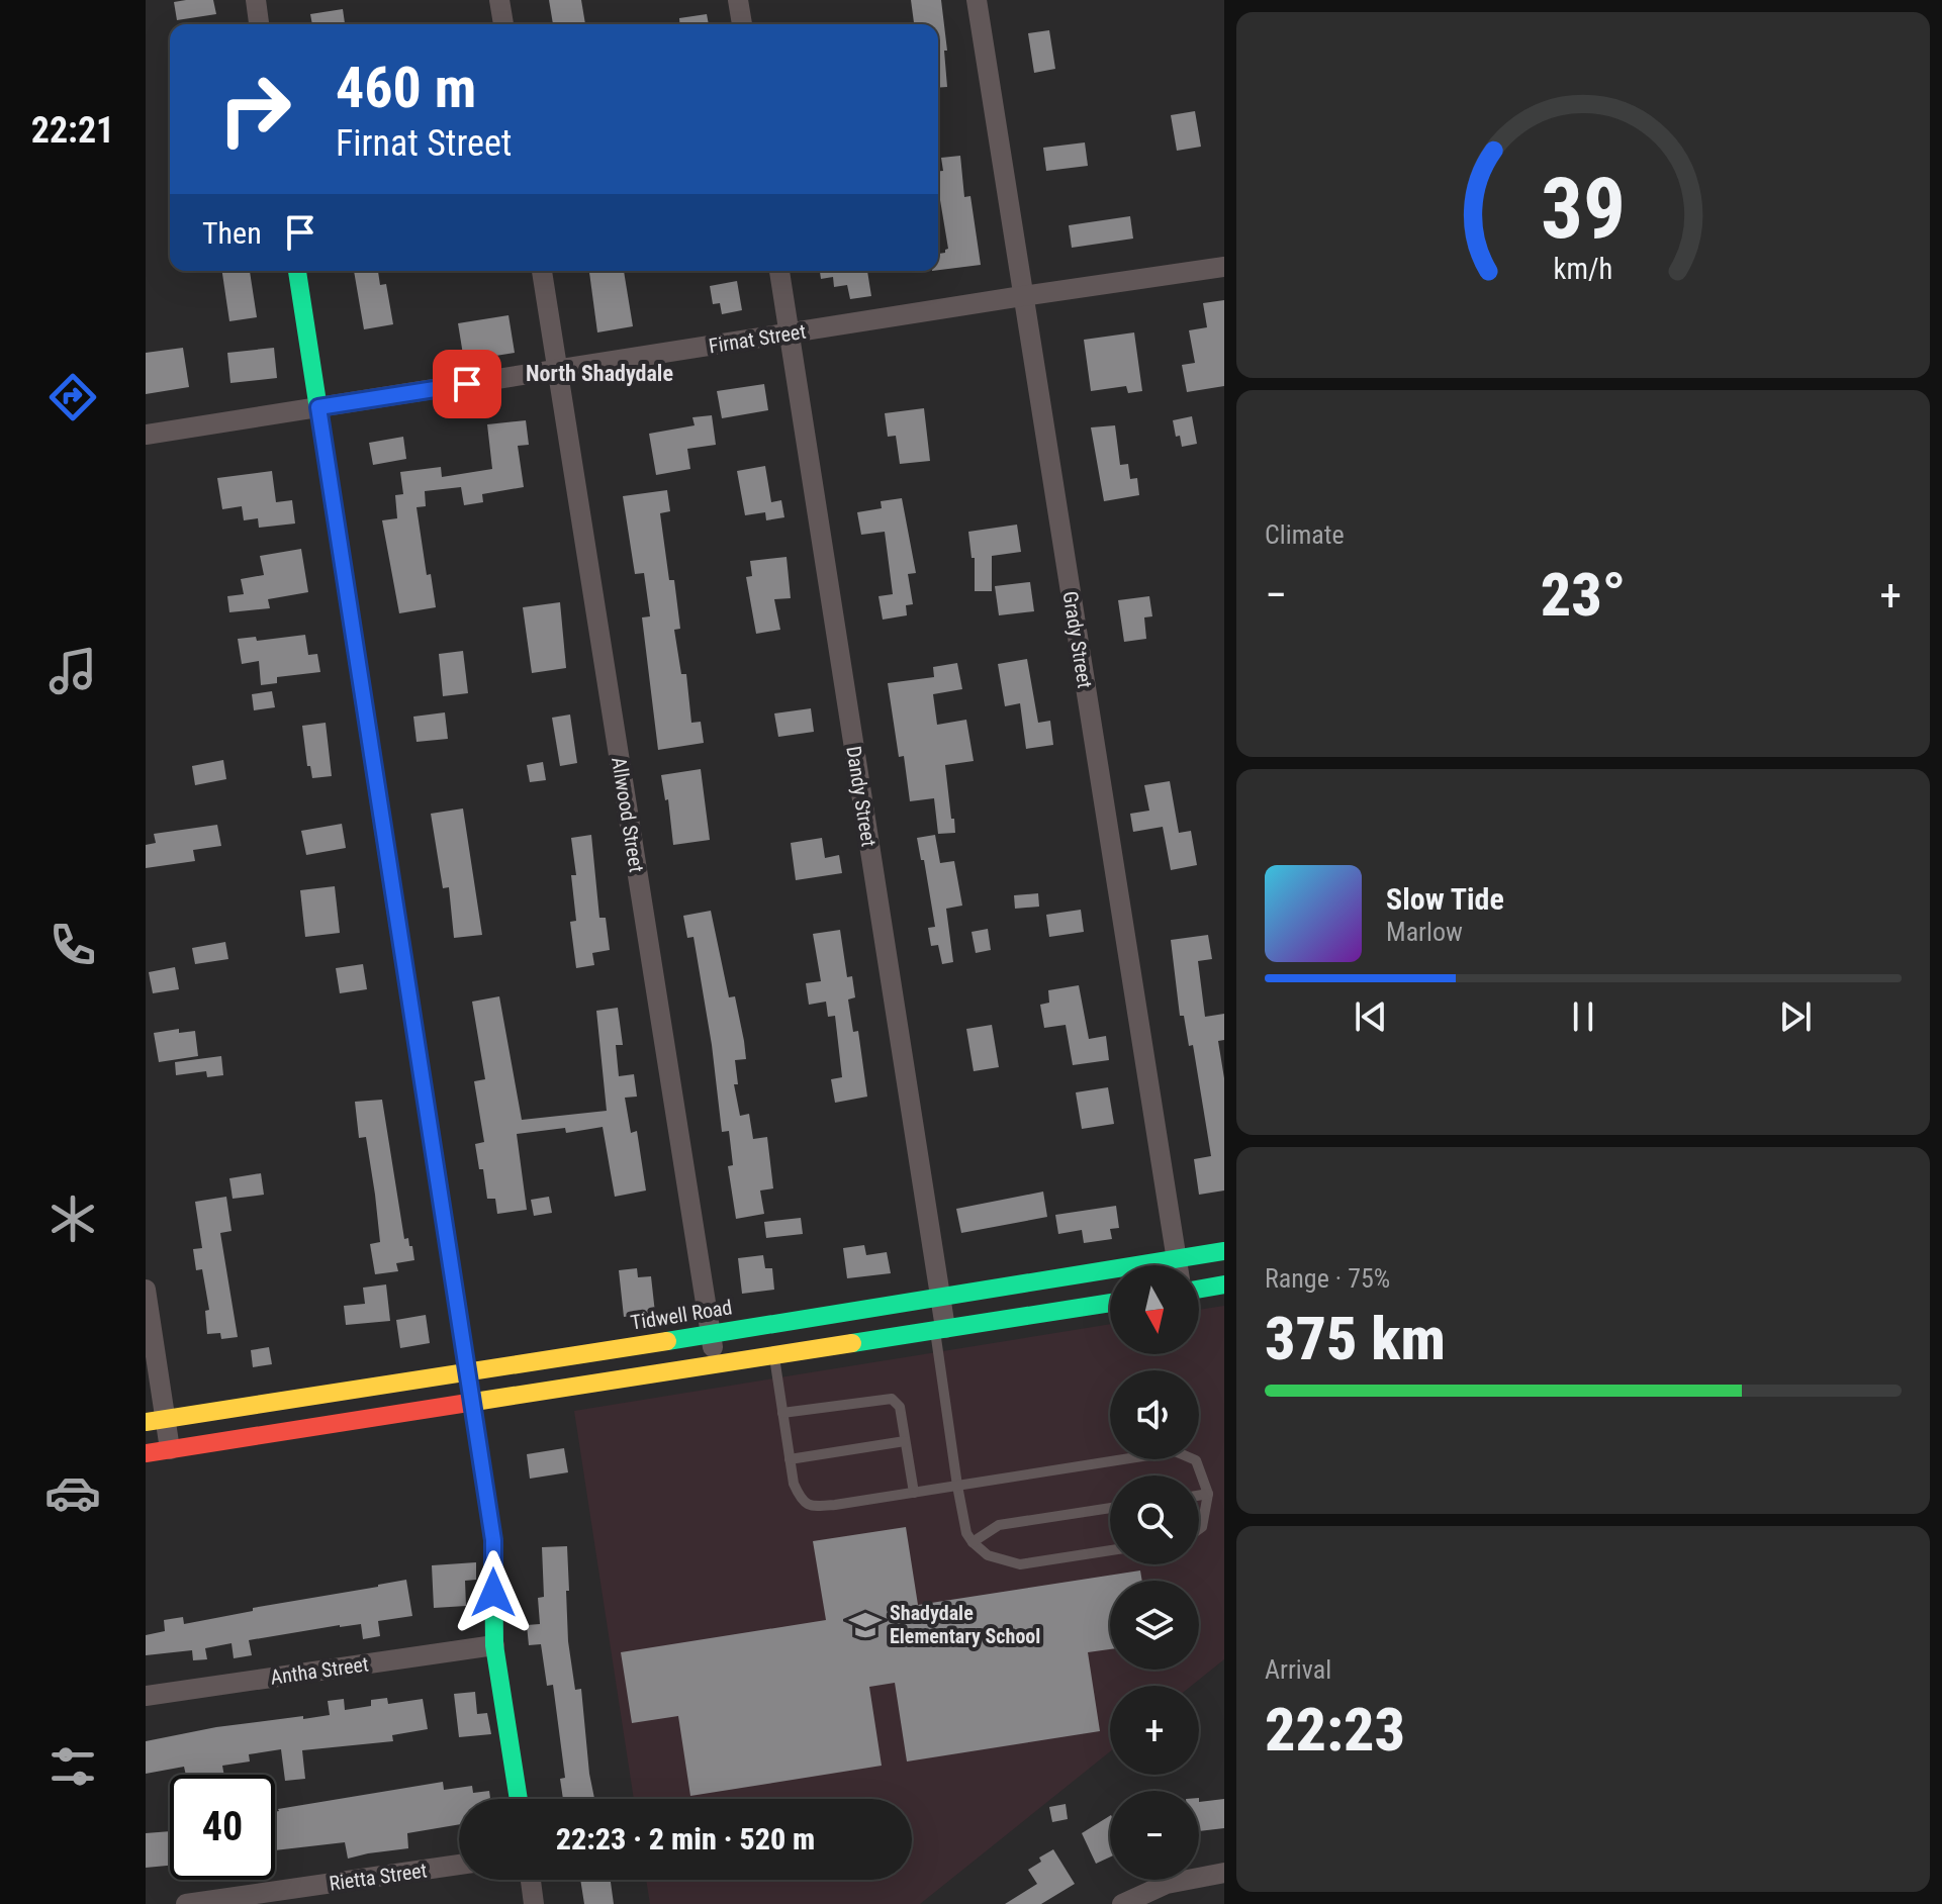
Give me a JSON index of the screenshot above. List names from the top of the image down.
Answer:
{
  "streets": {
    "main road": ["Tidwell Road"],
    "street": [
      "Firnat Street",
      "Grady Street",
      "Dandy Street",
      "Allwood Street",
      "Antha Street",
      "Rietta Street"
    ]
  },
  "crossings": [
    ["Firnat Street", "Grady Street"],
    ["Firnat Street", "Dandy Street"],
    ["Firnat Street", "Allwood Street"],
    ["Dandy Street", "Tidwell Road"],
    ["Allwood Street", "Tidwell Road"]
  ],
  "districts": ["North Shadydale"],
  "places": {
    "school or university": ["Shadydale Elementary School"]
  },
  "north": "bottom",
  "page": {
    "tabs": "22:21",
    "turn": ["460 m", "Firnat Street"],
    "then": "Then",
    "tile": [
      "Climate",
      ["Range · 75%", "375 km"],
      ["Arrival", "22:23"]
    ],
    "heat": ["−", "23°", "+"],
    "song": ["Slow Tide", "Marlow"],
    "map_buttons": ["+", "−"],
    "limit": "40",
    "trip": "22:23 · 2 min · 520 m",
    "gauge": ["39", "km/h"]
  }
}
